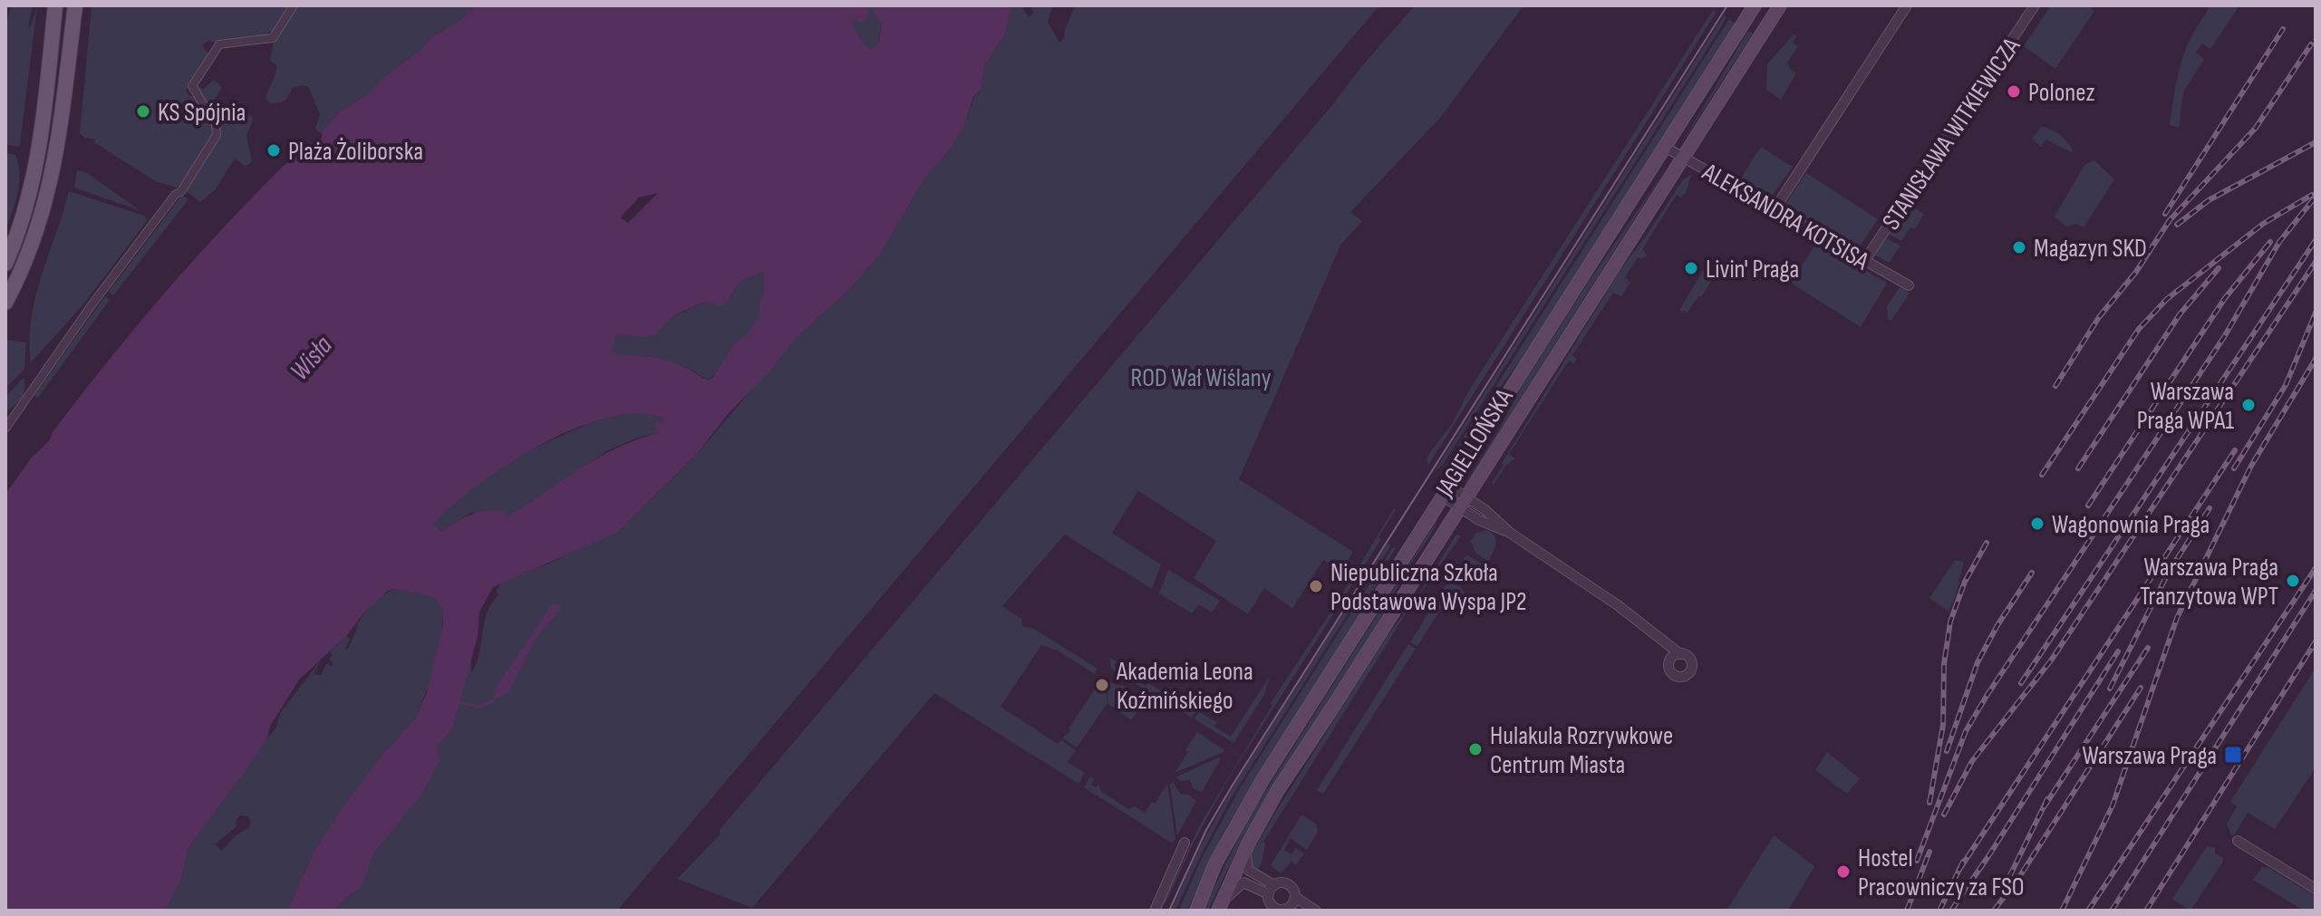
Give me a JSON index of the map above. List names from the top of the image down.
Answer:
{
  "streets": {
    "main road": ["JAGIELLOŃSKA"],
    "street": ["STANISŁAWA WITKIEWICZA", "ALEKSANDRA KOTSISA"]
  },
  "crossings": [
    ["STANISŁAWA WITKIEWICZA", "ALEKSANDRA KOTSISA"],
    ["ALEKSANDRA KOTSISA", "JAGIELLOŃSKA"]
  ],
  "water": ["Wisła"],
  "parks": ["ROD Wał Wiślany"],
  "places": {
    "other": [
      "Polonez",
      "KS Spójnia",
      "Plaża Żoliborska",
      "Magazyn SKD",
      "Livin' Praga",
      "Warszawa Praga WPA1",
      "Wagonownia Praga",
      "Warszawa Praga Tranzytowa WPT",
      "Niepubliczna Szkoła Podstawowa Wyspa JP2",
      "Akademia Leona Koźmińskiego",
      "Hulakula Rozrywkowe Centrum Miasta",
      "Hostel Pracowniczy za FSO"
    ],
    "transit": ["Warszawa Praga"]
  }
}
